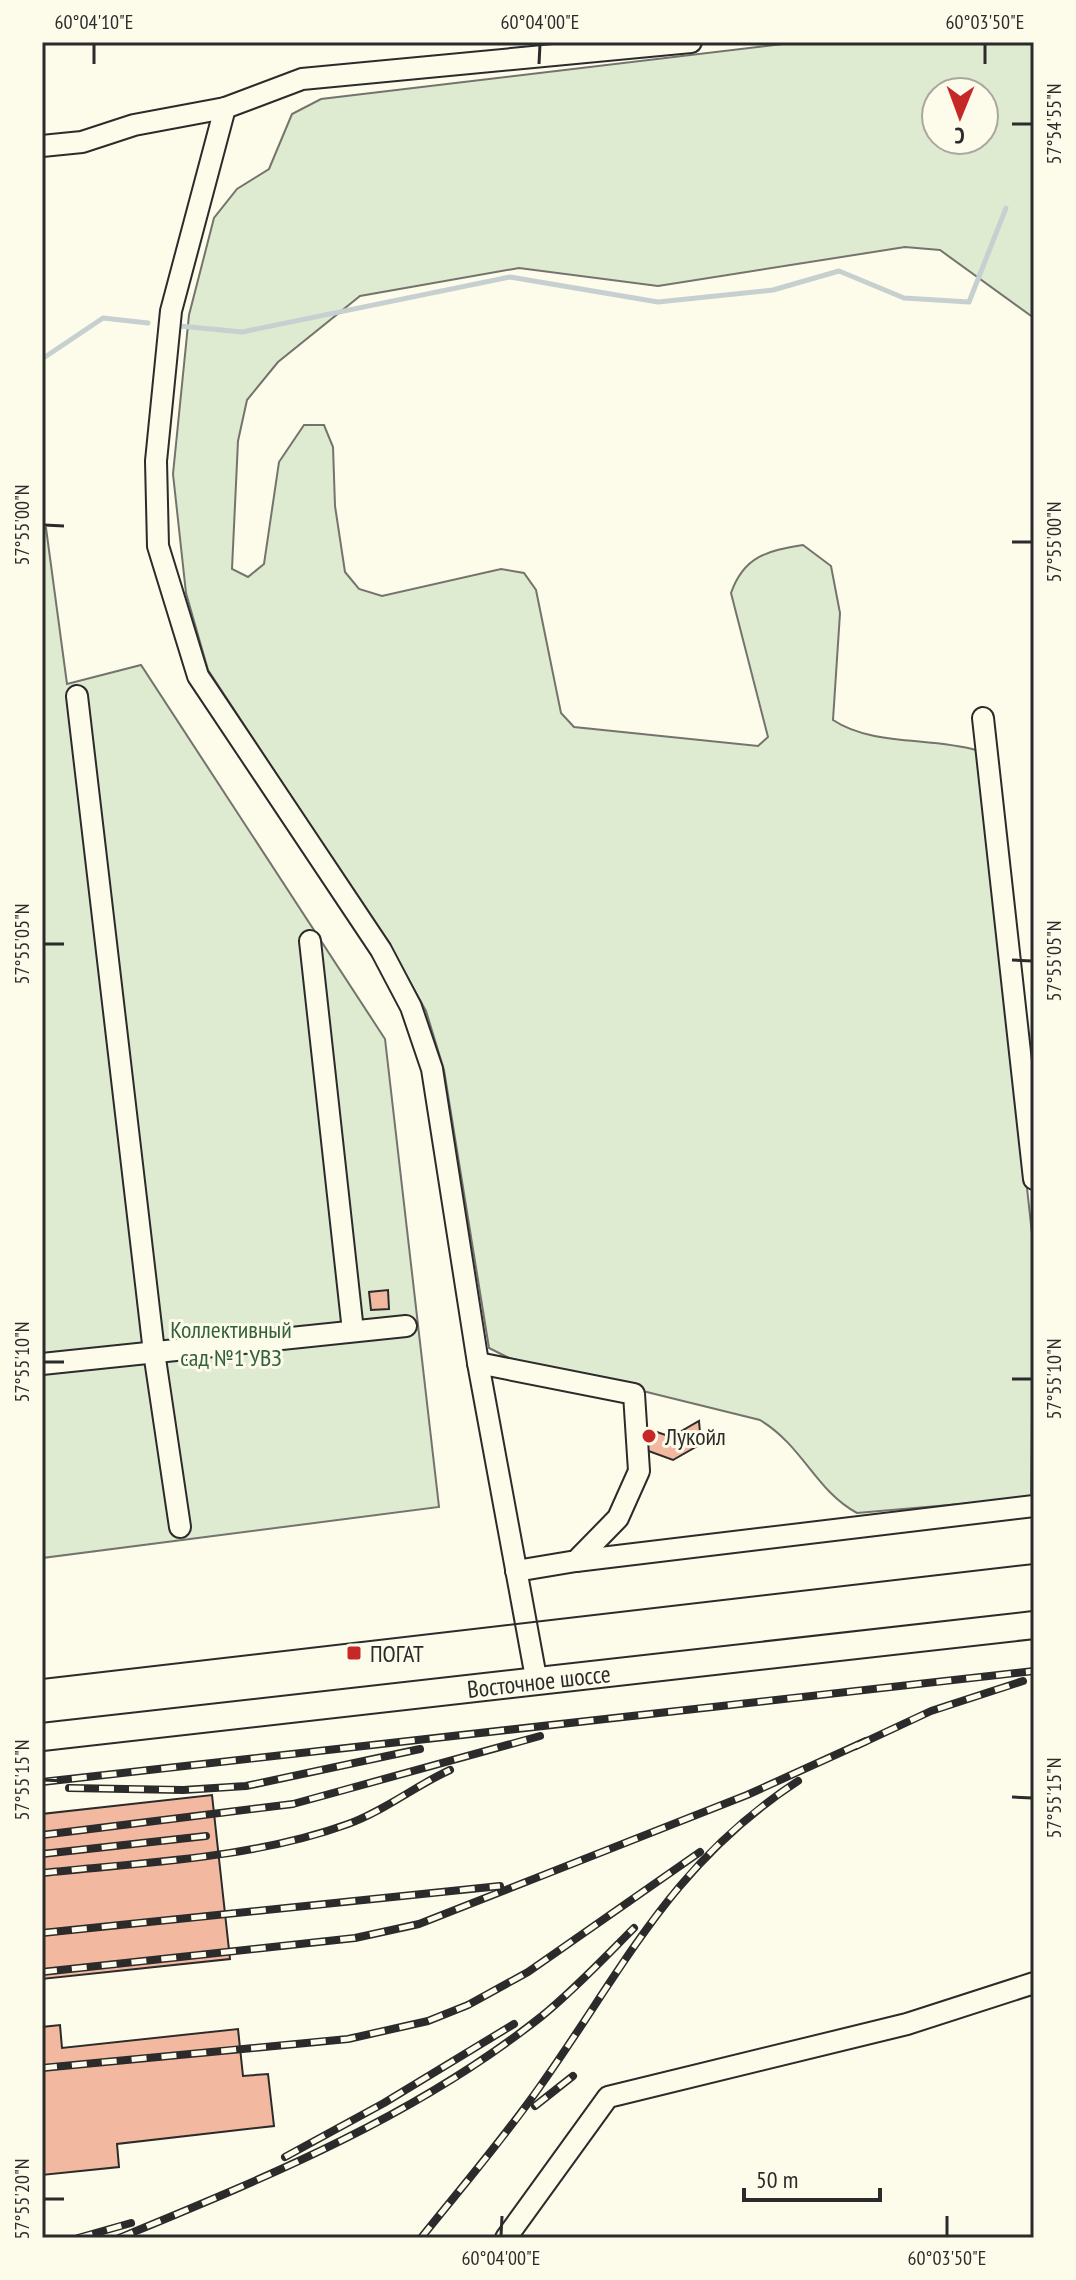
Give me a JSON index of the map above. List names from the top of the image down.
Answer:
{
  "streets": {
    "main road": ["Восточное шоссе"]
  },
  "parks": ["Коллективный сад №1 УВЗ"],
  "places": {
    "other": ["Лукойл"],
    "transit": ["ПОГАТ"]
  },
  "scale_bar": "50 m",
  "north": "bottom",
  "coordinates": [
    "60°04'10\"E",
    "60°04'00\"E",
    "60°03'50\"E",
    "57°54'55\"N",
    "57°55'00\"N",
    "57°55'05\"N",
    "57°55'10\"N",
    "57°55'15\"N",
    "57°55'20\"N"
  ]
}
